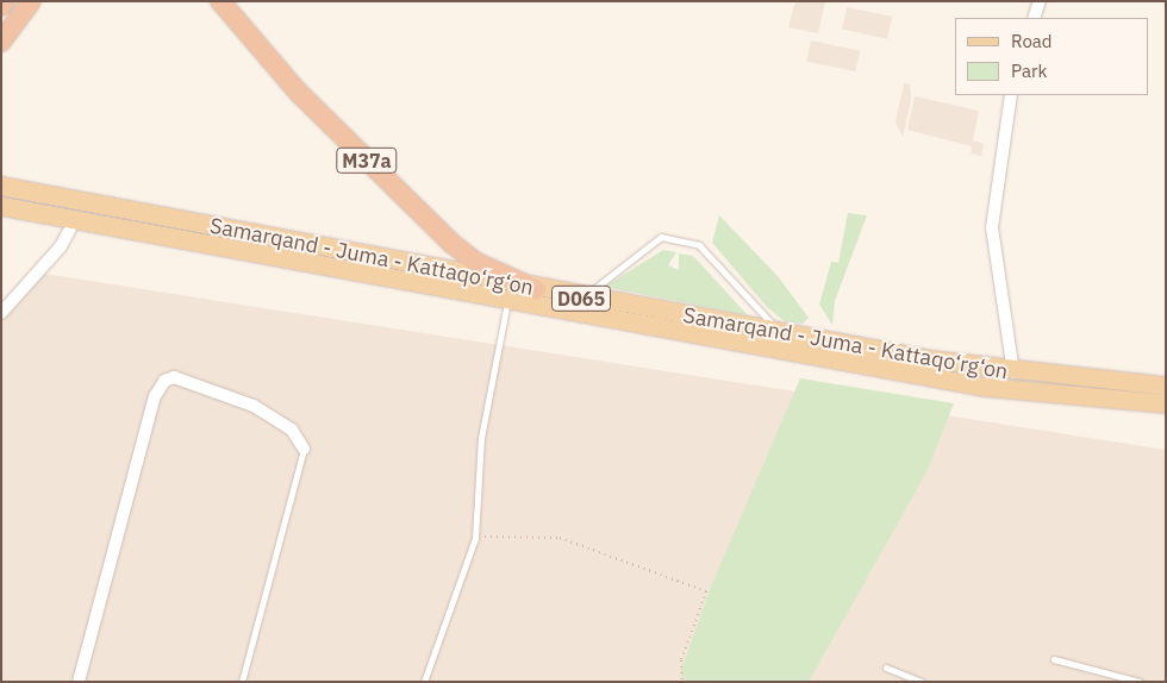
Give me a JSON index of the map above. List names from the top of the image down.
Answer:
{
  "streets": {
    "highway": ["M37a"],
    "main road": ["Samarqand - Juma - Kattaqo‘rg‘on", "D065"]
  },
  "crossings": [
    ["M37a", "Samarqand - Juma - Kattaqo‘rg‘on"]
  ],
  "legend": ["Road", "Park"]
}
